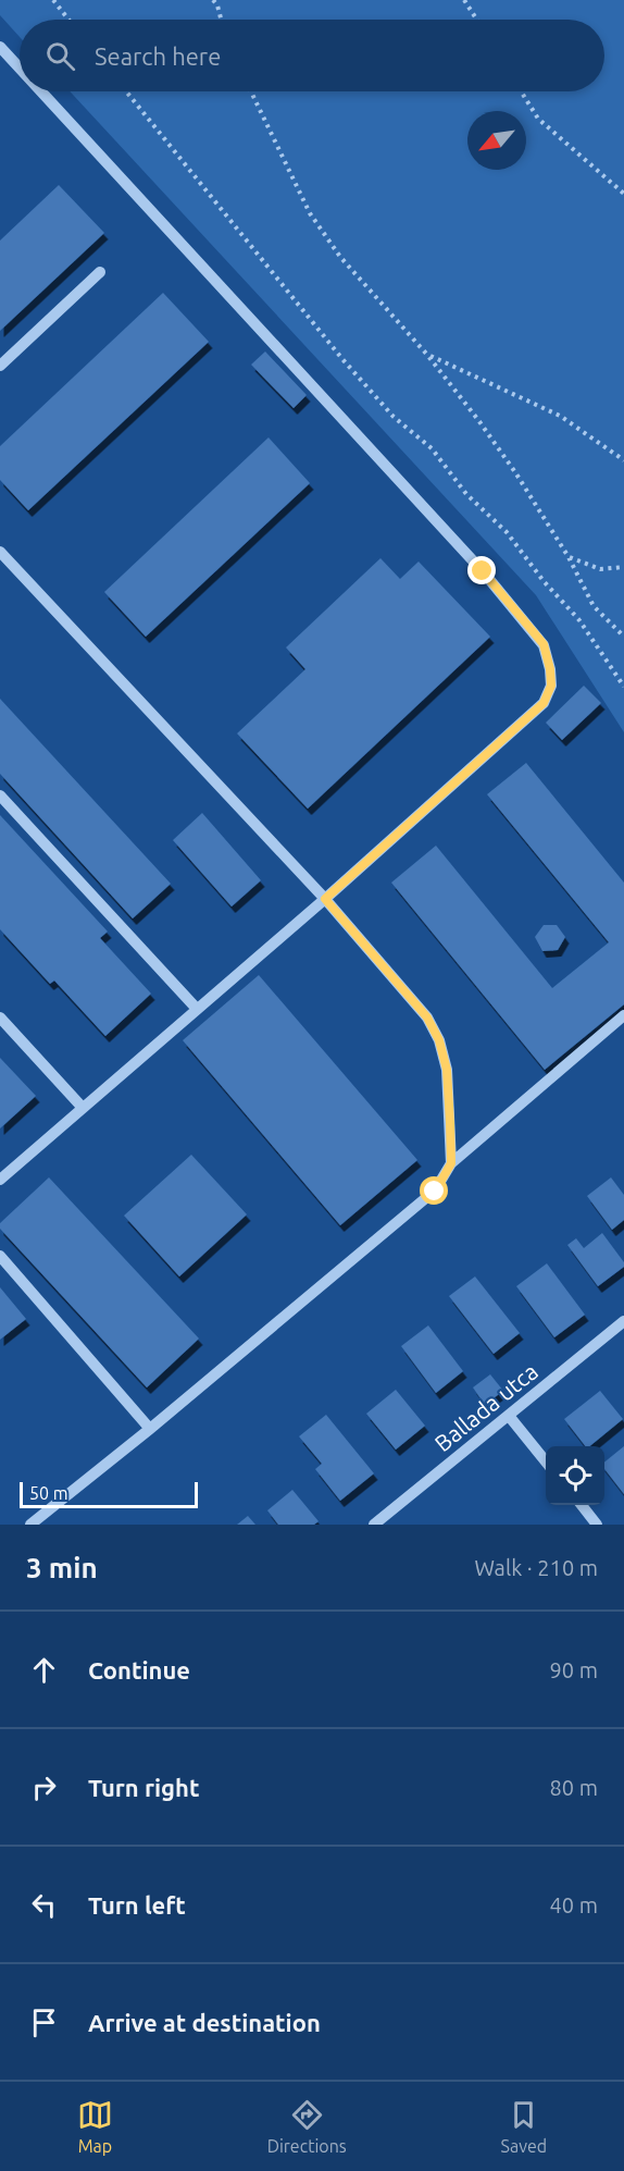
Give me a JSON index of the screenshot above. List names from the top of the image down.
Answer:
{
  "streets": {
    "street": ["Ballada utca"]
  },
  "scale_bar": "50 m",
  "north": "bottom left",
  "page": {
    "search": "Search here",
    "scale": "50 m",
    "heading": ["3 min", "Walk · 210 m"],
    "list": [
      ["Continue", "90 m"],
      ["Turn right", "80 m"],
      ["Turn left", "40 m"],
      "Arrive at destination"
    ],
    "nav": ["Map", "Directions", "Saved"]
  }
}
